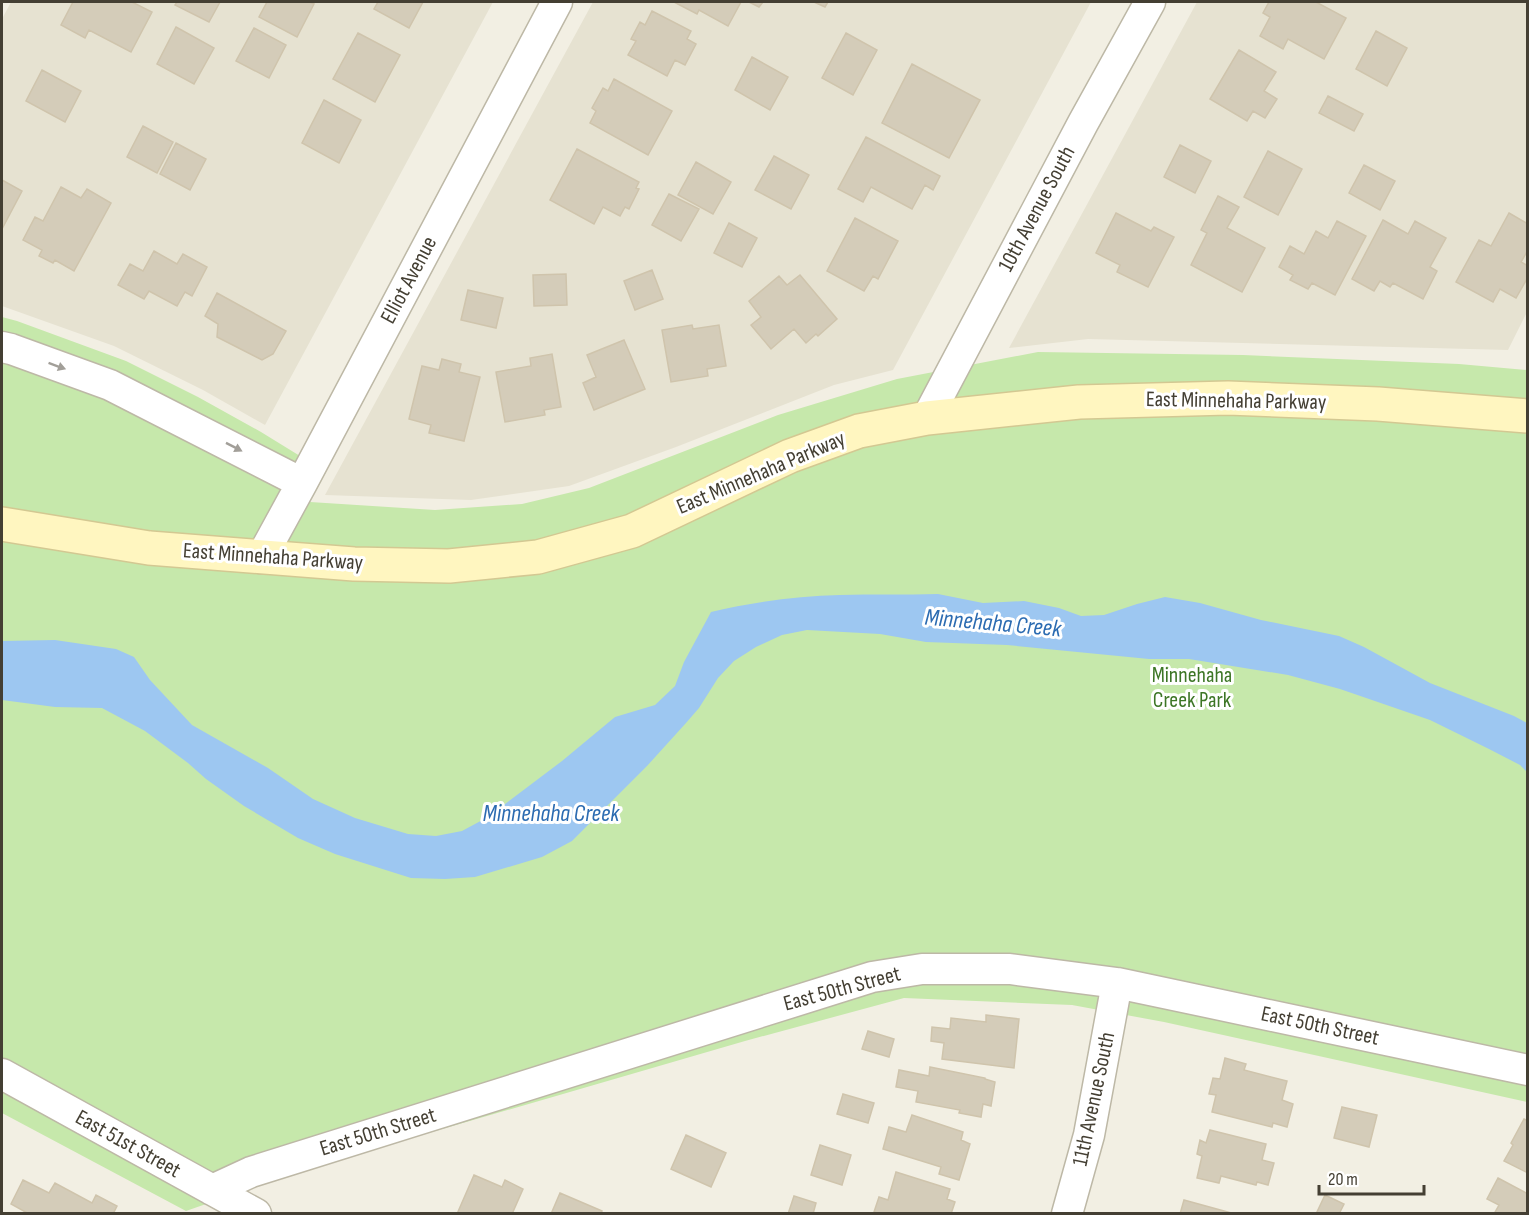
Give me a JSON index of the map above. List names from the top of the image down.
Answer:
{
  "streets": {
    "street": [
      "10th Avenue South",
      "Elliot Avenue",
      "East Minnehaha Parkway",
      "East 50th Street",
      "11th Avenue South",
      "East 51st Street"
    ]
  },
  "crossings": [
    ["10th Avenue South", "East Minnehaha Parkway"],
    ["Elliot Avenue", "East Minnehaha Parkway"],
    ["East 50th Street", "11th Avenue South"],
    ["East 50th Street", "East 51st Street"]
  ],
  "water": ["Minnehaha Creek"],
  "parks": ["Minnehaha Creek Park"],
  "scale_bar": "20 m"
}
